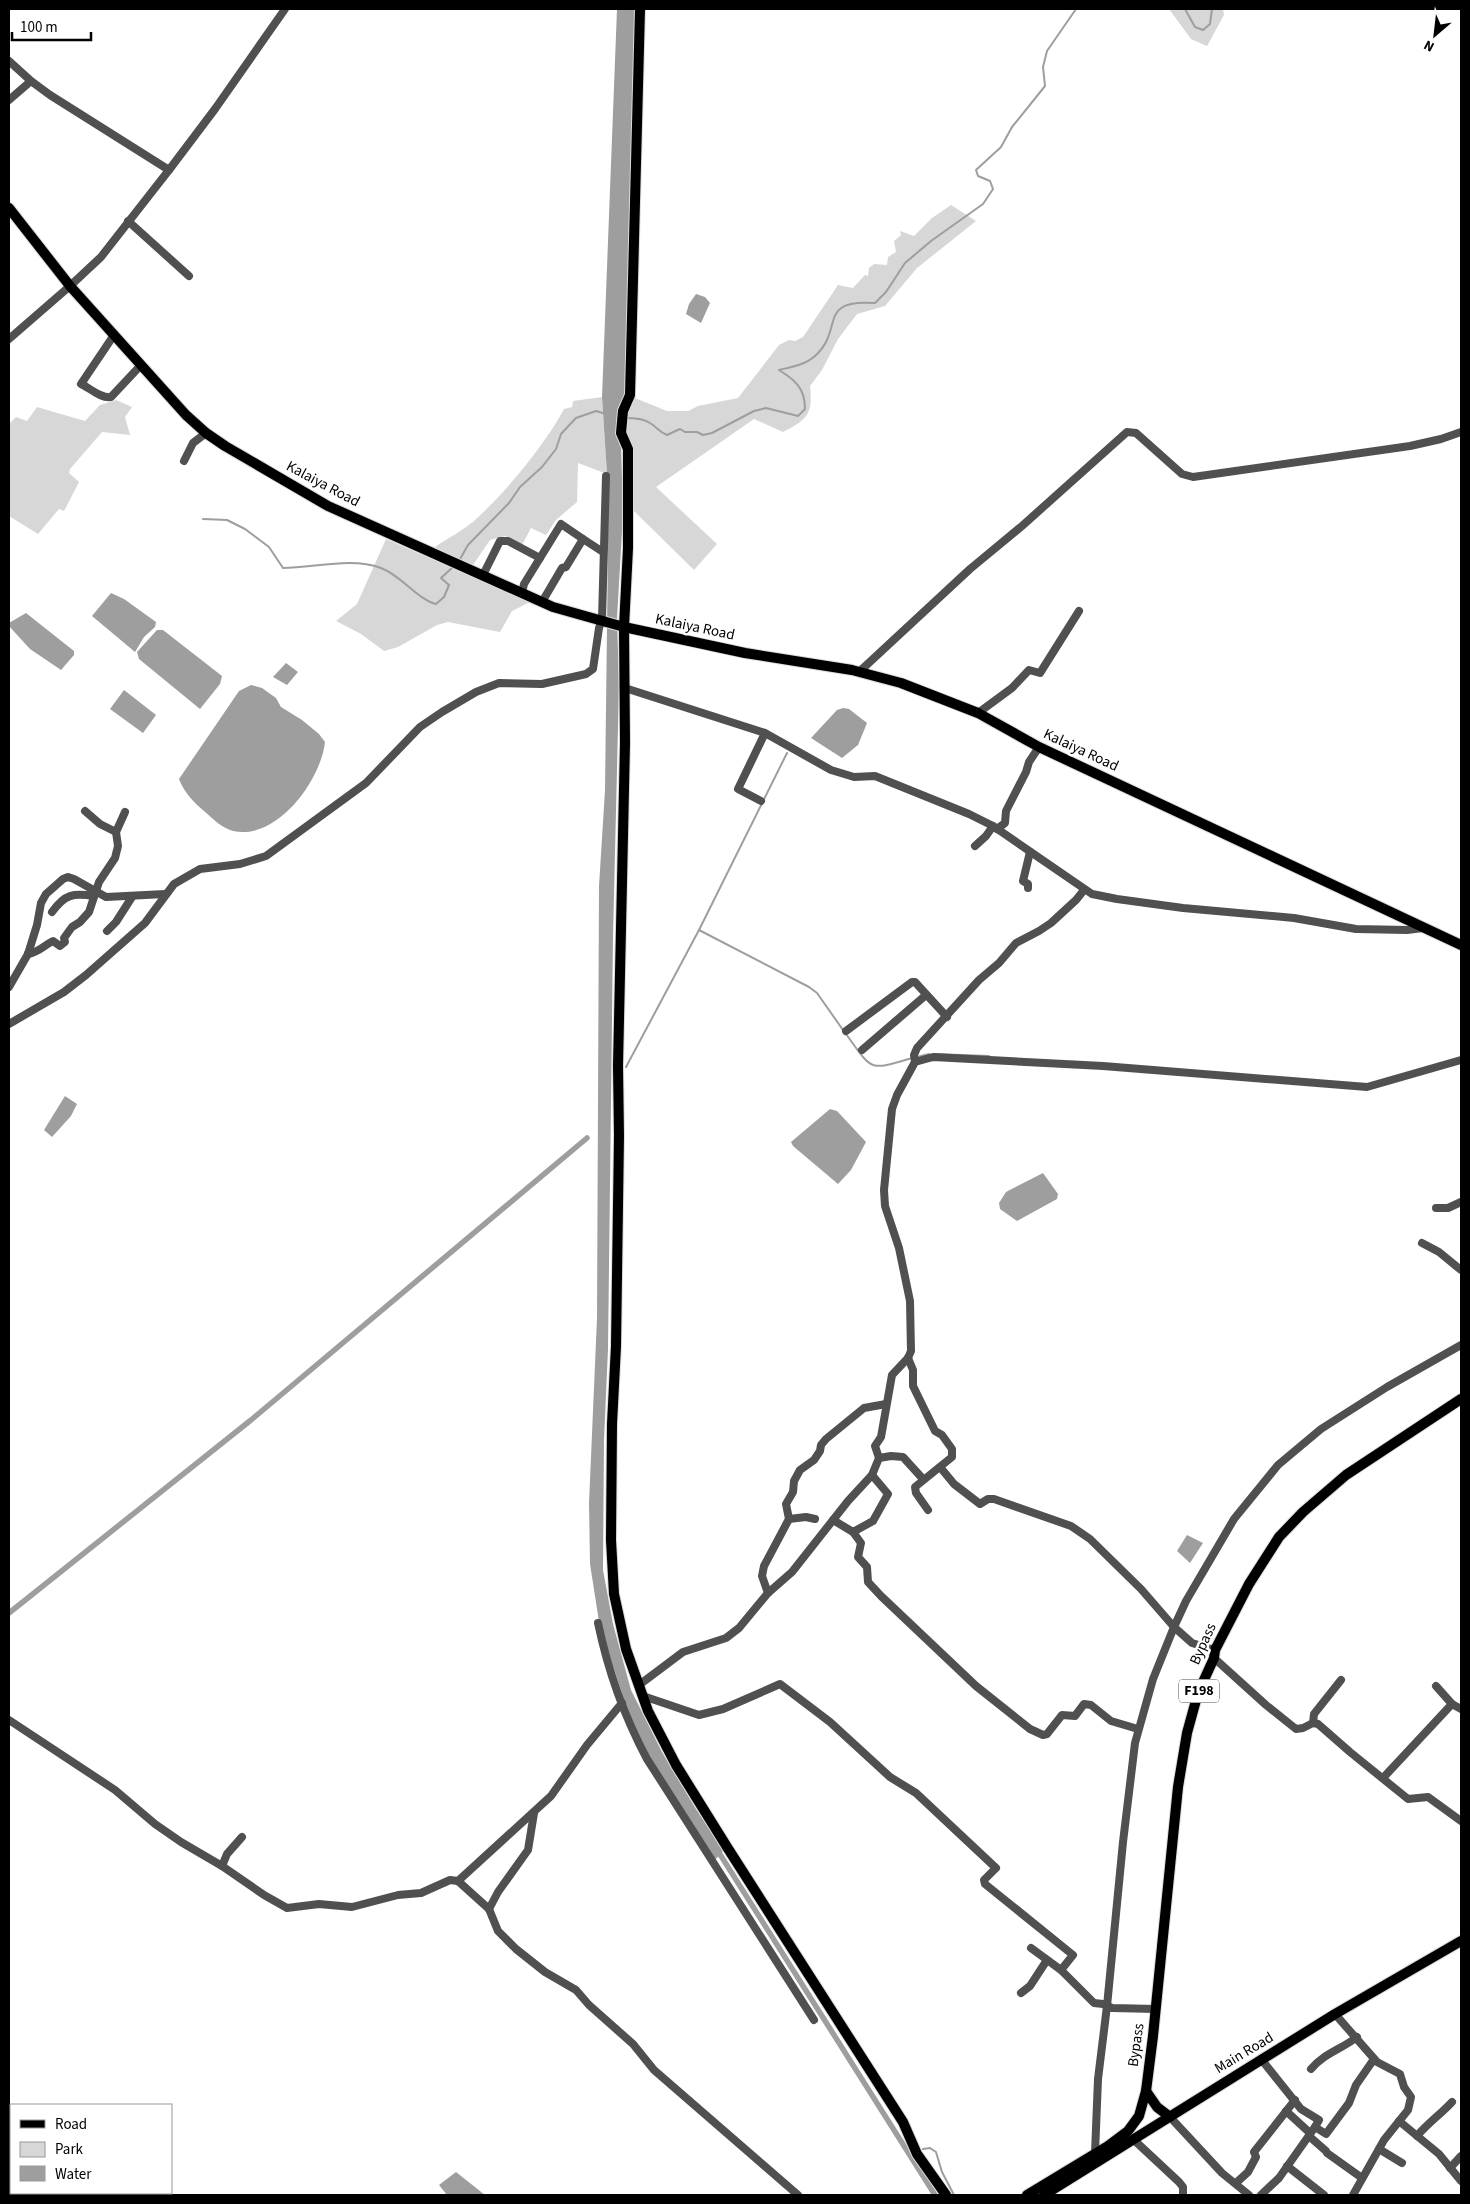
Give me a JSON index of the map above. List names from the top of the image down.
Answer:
{
  "streets": {
    "main road": [
      "Kalaiya Road",
      "Bypass",
      "F198",
      "Main Road"
    ]
  },
  "crossings": [
    ["Bypass", "Main Road"]
  ],
  "legend": ["Road", "Park", "Water"],
  "scale_bar": "100 m",
  "north": "bottom left"
}
